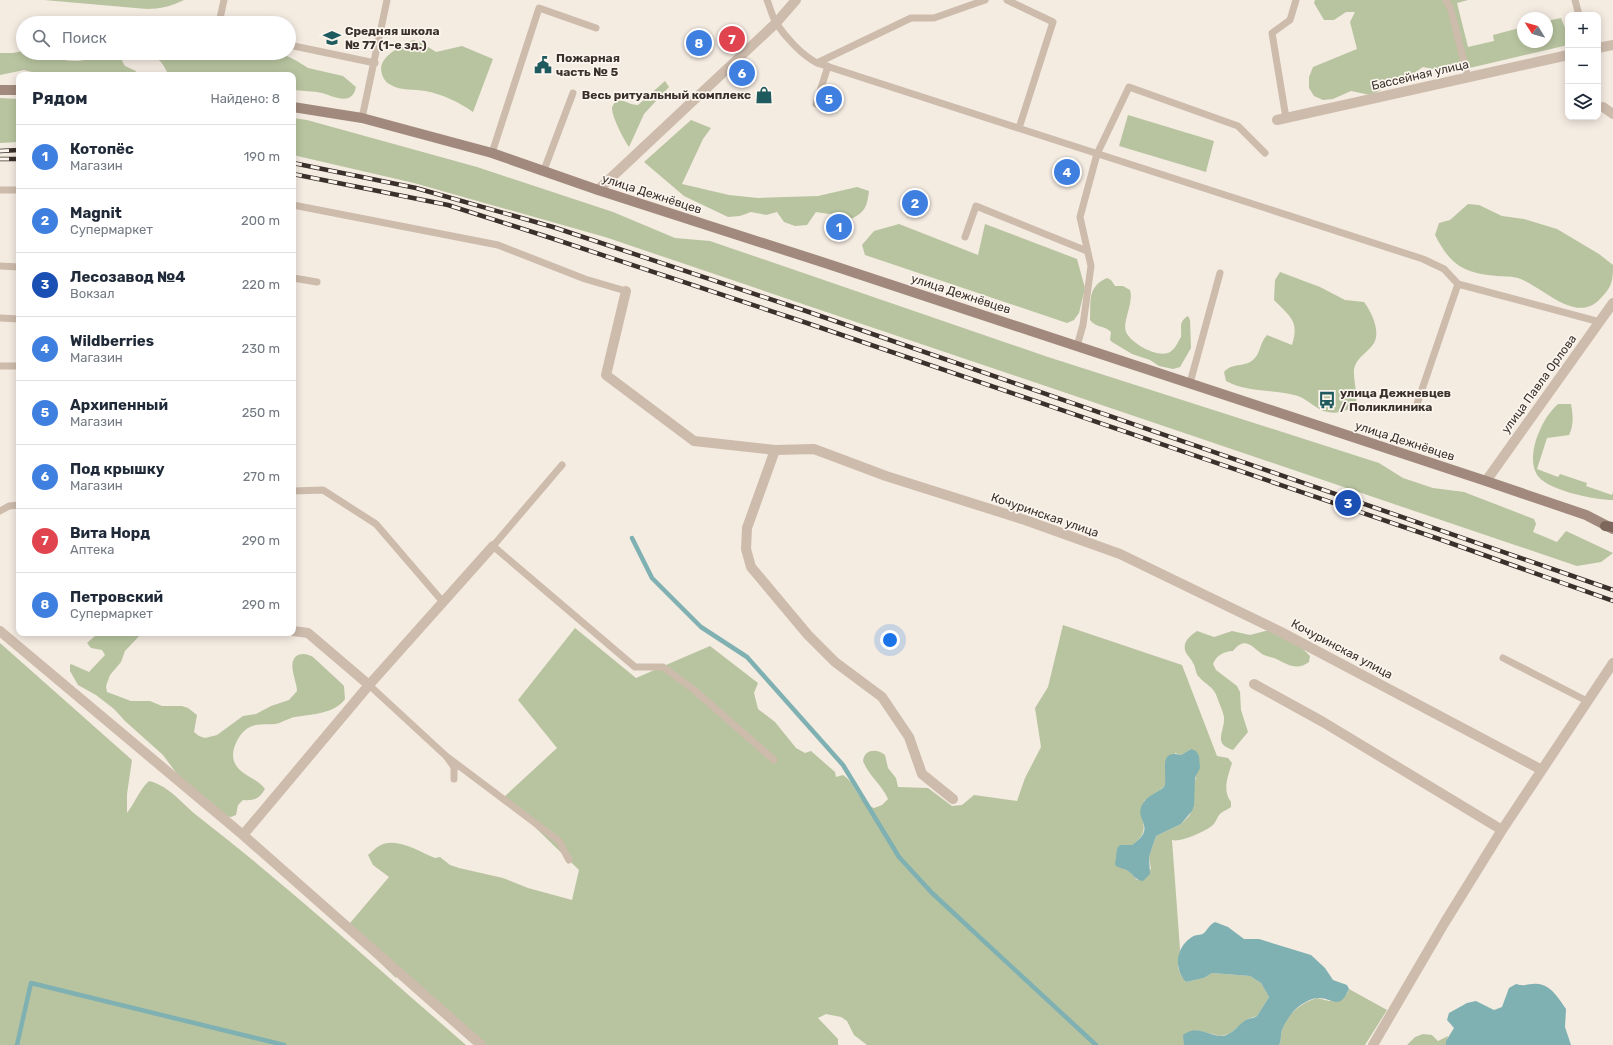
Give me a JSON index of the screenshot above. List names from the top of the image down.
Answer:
{
  "streets": {
    "main road": ["улица Дежнёвцев"],
    "street": ["Бассейная улица", "улица Павла Орлова", "Кочуринская улица"]
  },
  "crossings": [
    ["улица Дежнёвцев", "улица Павла Орлова"]
  ],
  "places": {
    "school or university": ["Средняя школа № 77 (1-е зд.)"],
    "public building": ["Пожарная часть № 5"],
    "shop": ["Весь ритуальный комплекс"],
    "bus stop": ["улица Дежневцев / Поликлиника"]
  },
  "north": "top left",
  "page": {
    "map_buttons": ["+", "−"],
    "search": "Поиск",
    "pins": [
      "7",
      "8",
      "6",
      "5",
      "4",
      "2",
      "1",
      "3"
    ],
    "heading": ["Рядом", "Найдено: 8"],
    "list": [
      {
        "mark": "1",
        "name": "Котопёс",
        "note": "Магазин",
        "value": "190 m"
      },
      {
        "mark": "2",
        "name": "Magnit",
        "note": "Супермаркет",
        "value": "200 m"
      },
      {
        "mark": "3",
        "name": "Лесозавод №4",
        "note": "Вокзал",
        "value": "220 m"
      },
      {
        "mark": "4",
        "name": "Wildberries",
        "note": "Магазин",
        "value": "230 m"
      },
      {
        "mark": "5",
        "name": "Архипенный",
        "note": "Магазин",
        "value": "250 m"
      },
      {
        "mark": "6",
        "name": "Под крышку",
        "note": "Магазин",
        "value": "270 m"
      },
      {
        "mark": "7",
        "name": "Вита Норд",
        "note": "Аптека",
        "value": "290 m"
      },
      {
        "mark": "8",
        "name": "Петровский",
        "note": "Супермаркет",
        "value": "290 m"
      }
    ]
  }
}
